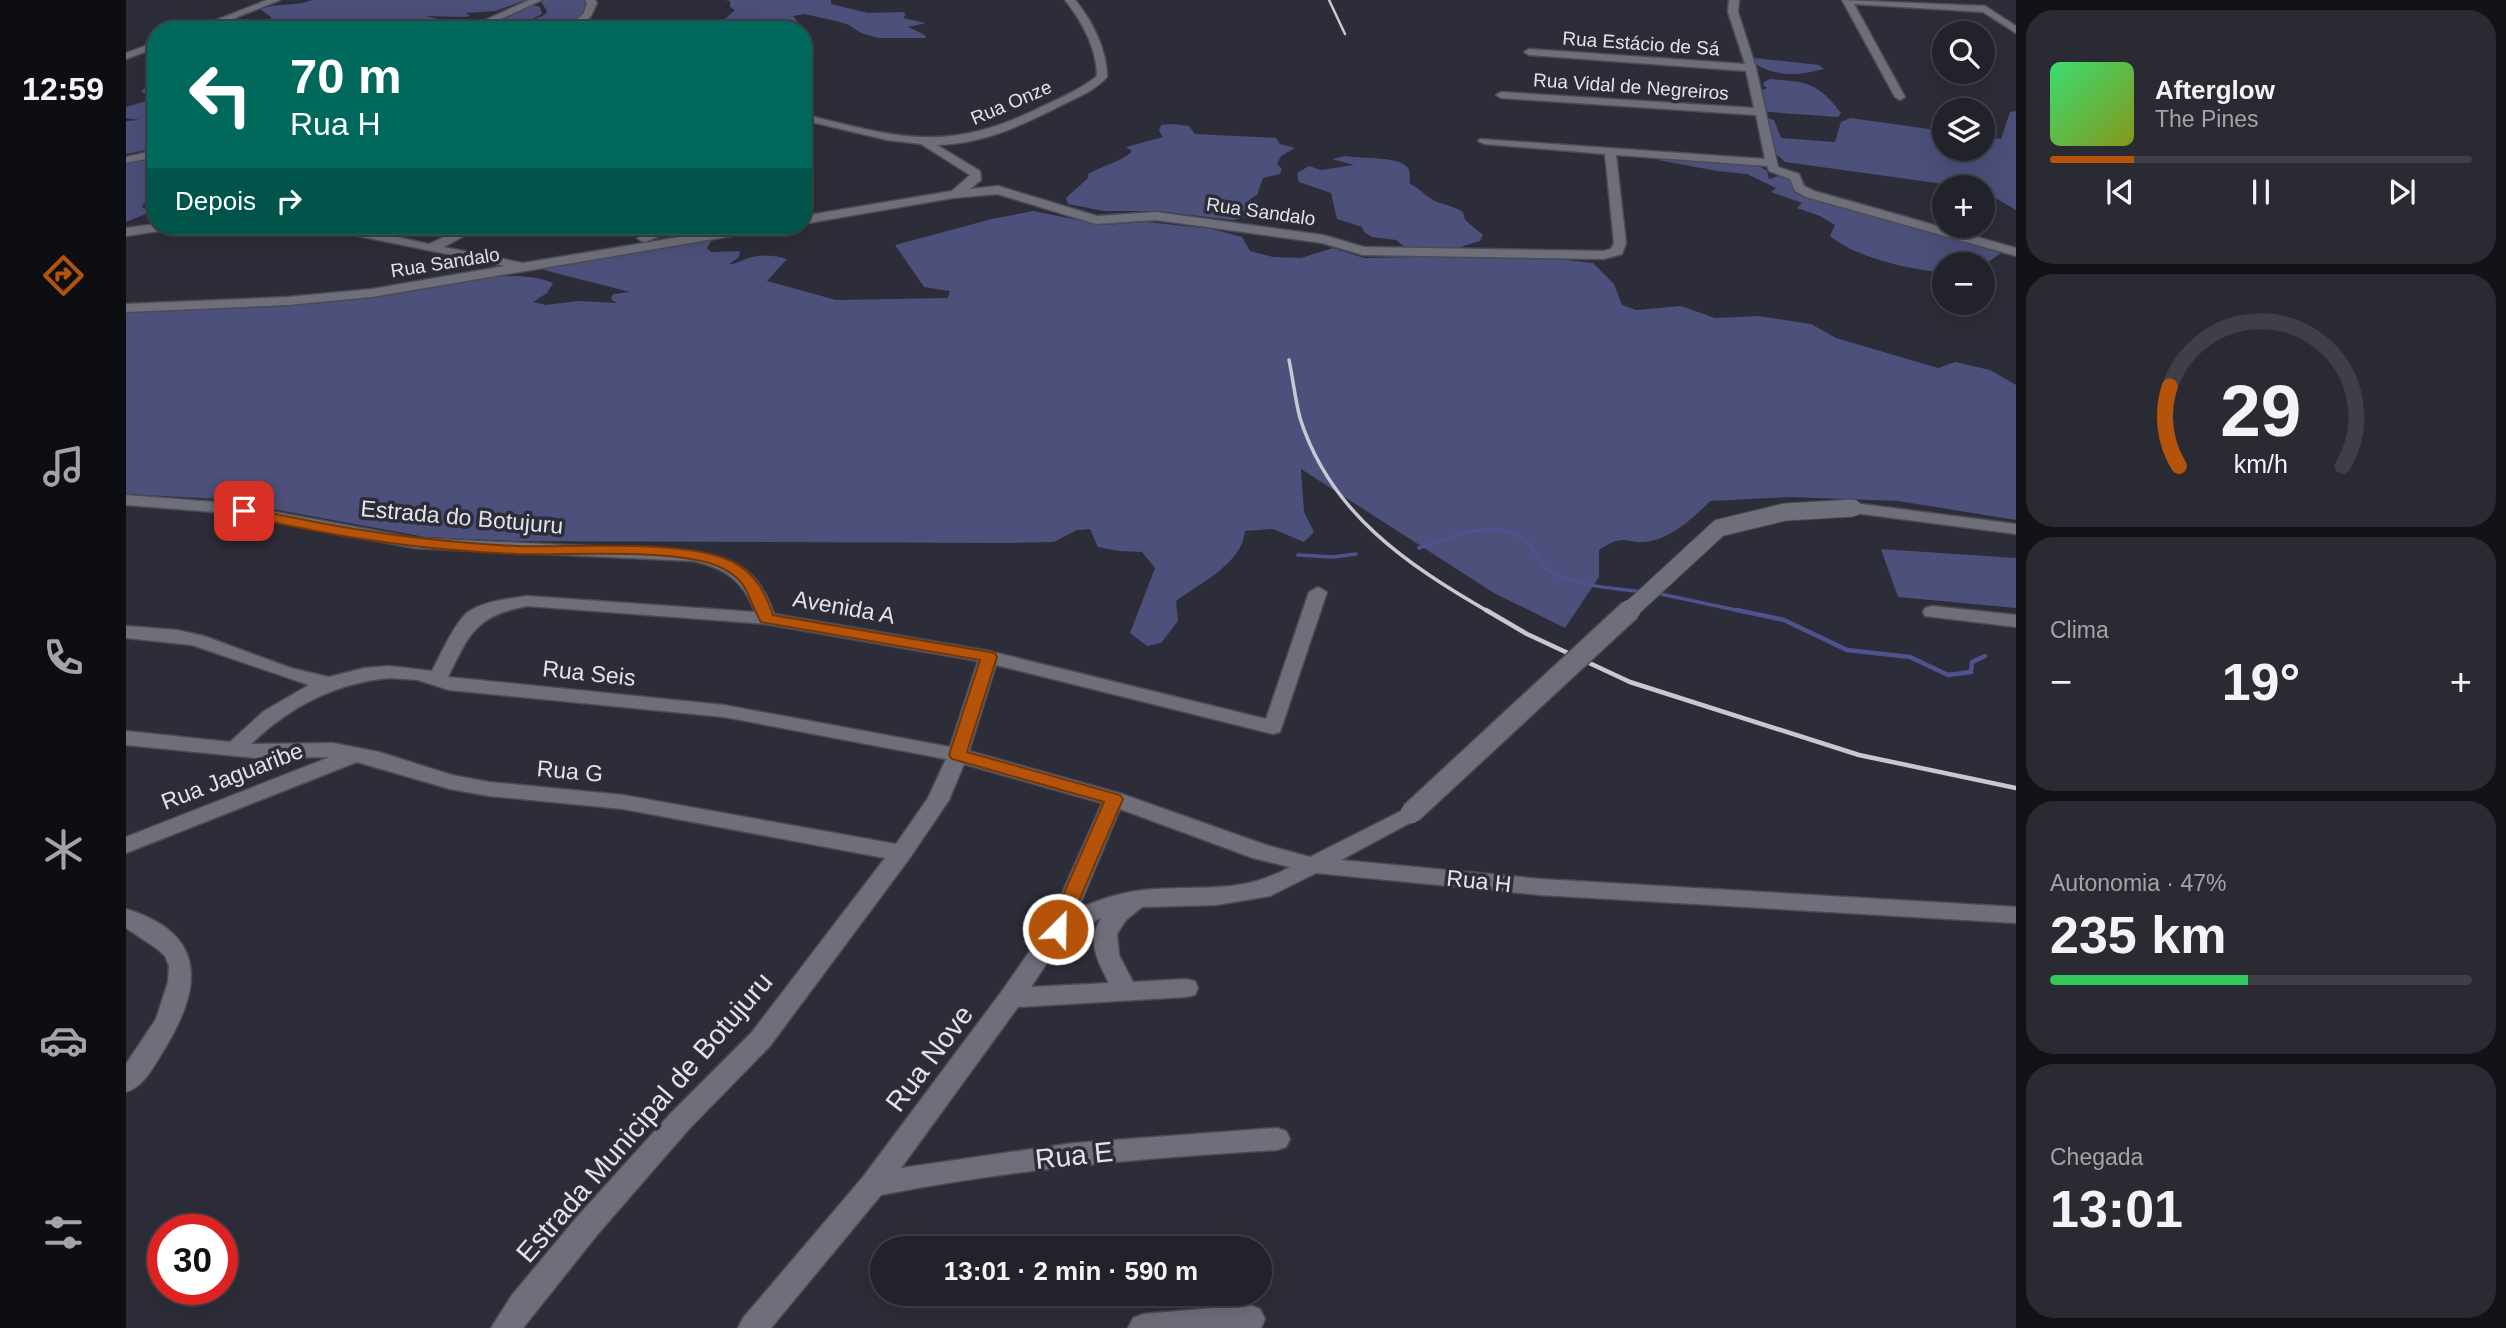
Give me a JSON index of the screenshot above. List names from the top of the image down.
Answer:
{
  "streets": {
    "street": [
      "Rua Estácio de Sá",
      "Rua Vidal de Negreiros",
      "Rua Onze",
      "Rua Sandalo",
      "Estrada do Botujuru",
      "Avenida A",
      "Rua Seis",
      "Rua G",
      "Rua Jaguaribe",
      "Rua H",
      "Rua Nove",
      "Estrada Municipal de Botujuru",
      "Rua E"
    ]
  },
  "crossings": [
    ["Estrada do Botujuru", "Avenida A"],
    ["Avenida A", "Rua Seis"],
    ["Avenida A", "Estrada Municipal de Botujuru"],
    ["Rua Seis", "Rua G"],
    ["Rua Seis", "Rua H"],
    ["Rua Seis", "Estrada Municipal de Botujuru"],
    ["Rua G", "Rua Jaguaribe"],
    ["Rua G", "Estrada Municipal de Botujuru"],
    ["Rua H", "Rua Nove"],
    ["Rua H", "Estrada Municipal de Botujuru"],
    ["Rua Nove", "Rua E"]
  ],
  "page": {
    "tabs": "12:59",
    "map_buttons": ["+", "−"],
    "turn": ["70 m", "Rua H"],
    "song": ["Afterglow", "The Pines"],
    "then": "Depois",
    "tile": [
      "Clima",
      ["Autonomia · 47%", "235 km"],
      ["Chegada", "13:01"]
    ],
    "heat": ["−", "19°", "+"],
    "limit": "30",
    "trip": "13:01 · 2 min · 590 m",
    "gauge": ["29", "km/h"]
  }
}
